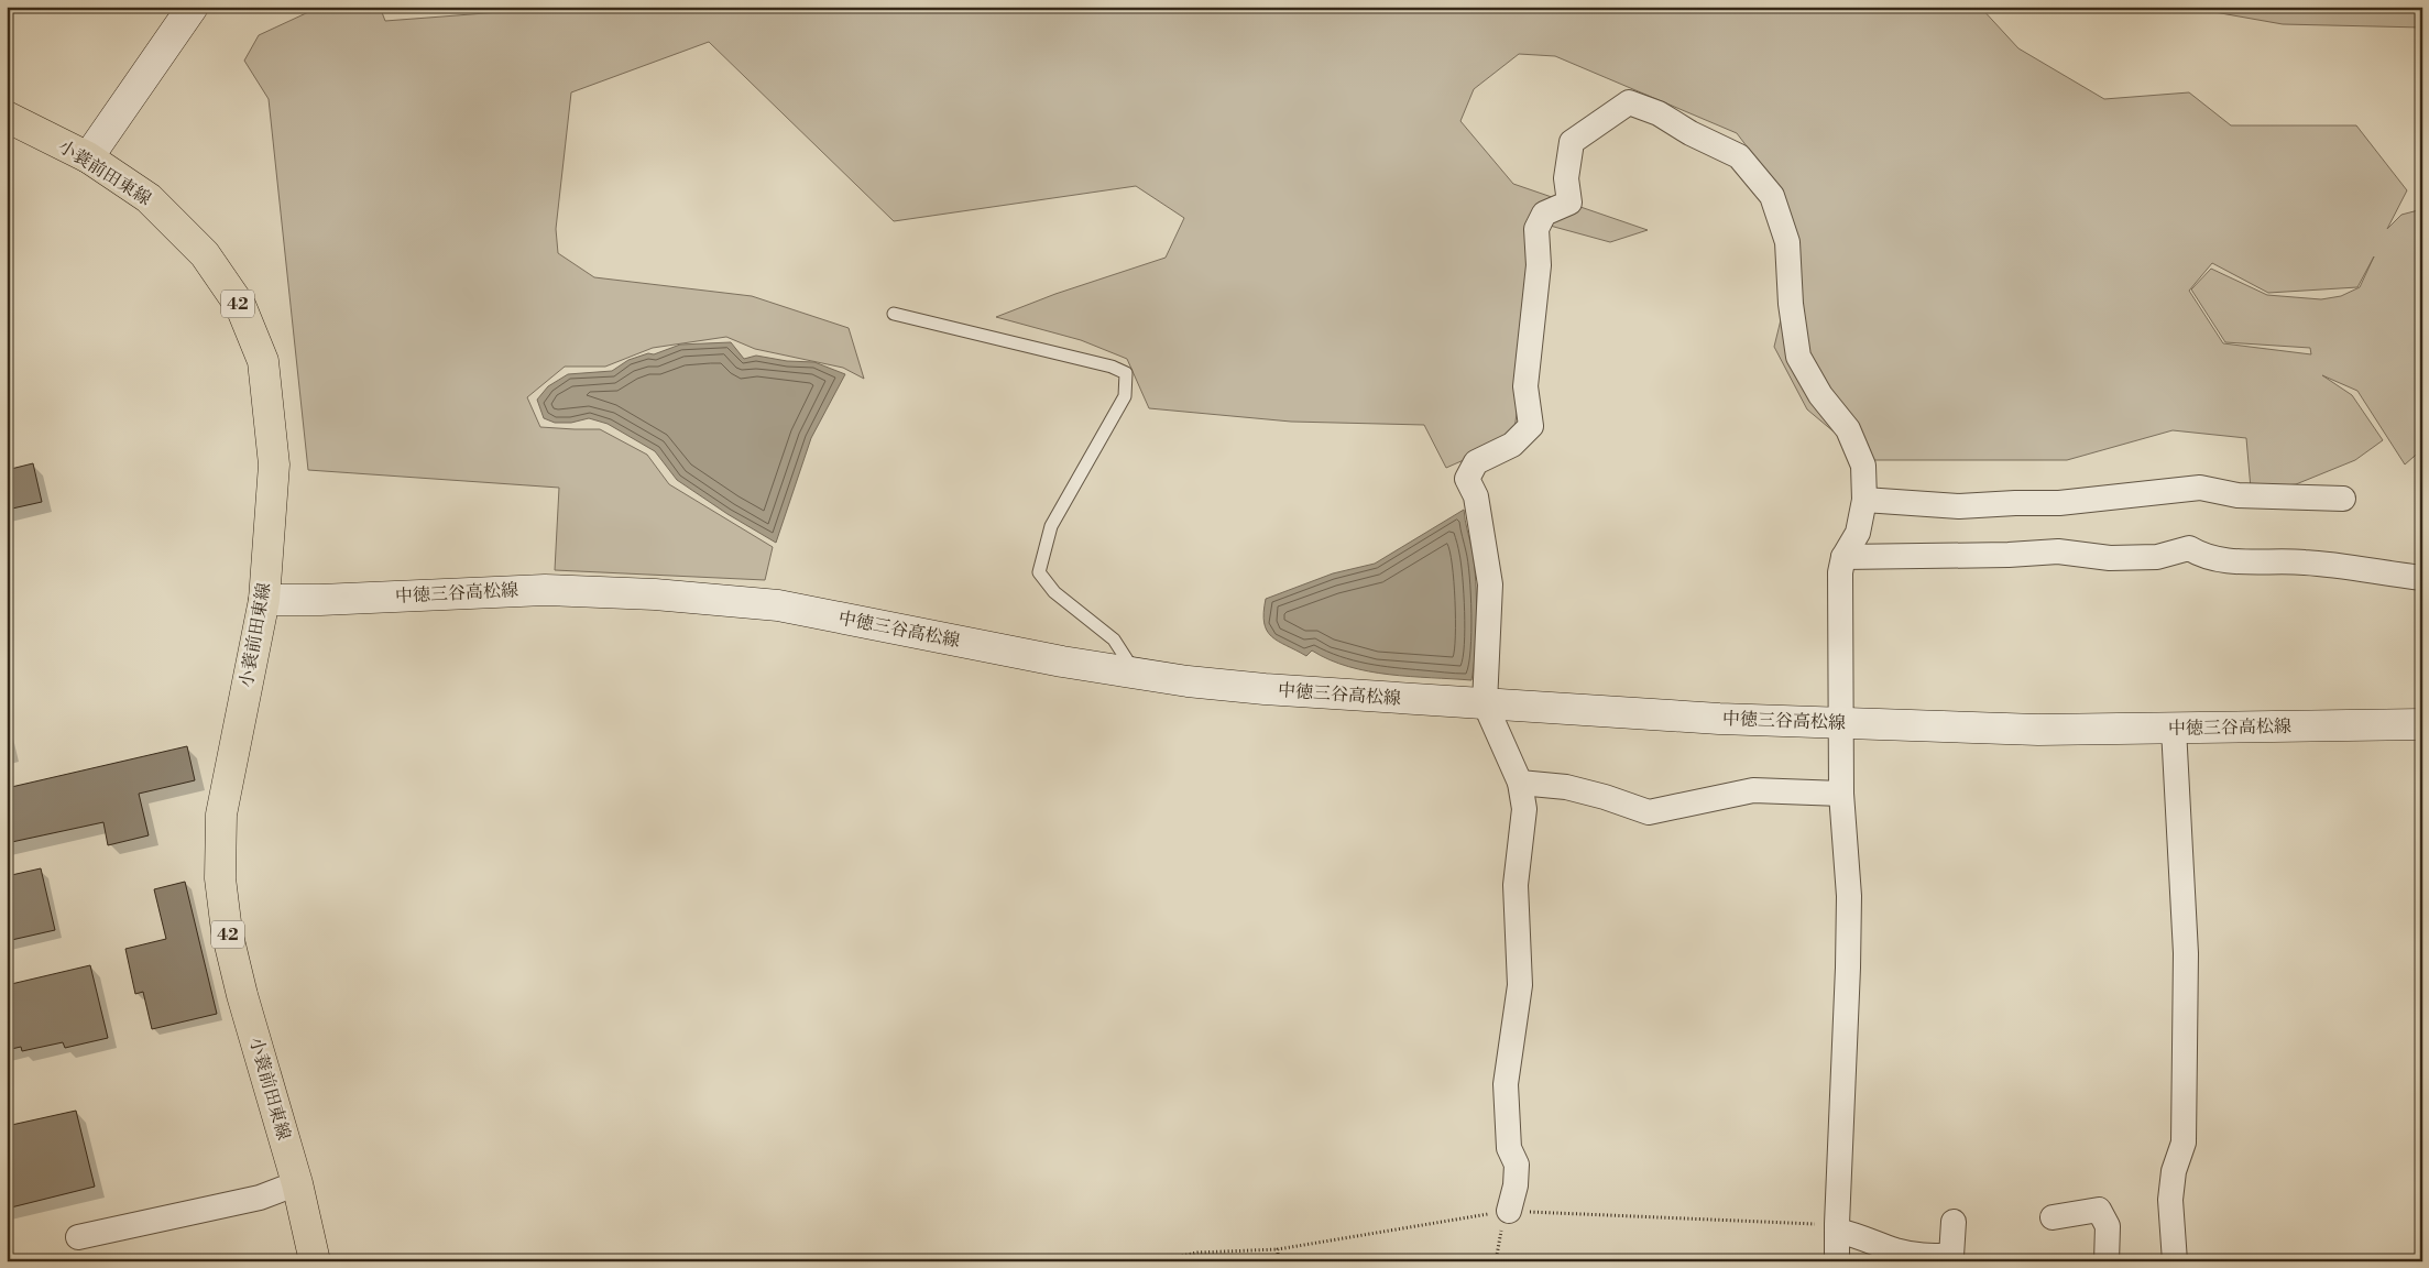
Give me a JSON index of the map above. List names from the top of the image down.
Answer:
{
  "streets": {
    "main road": ["小蓑前田東線", "42", "中徳三谷高松線"]
  },
  "crossings": [
    ["小蓑前田東線", "中徳三谷高松線"]
  ]
}
